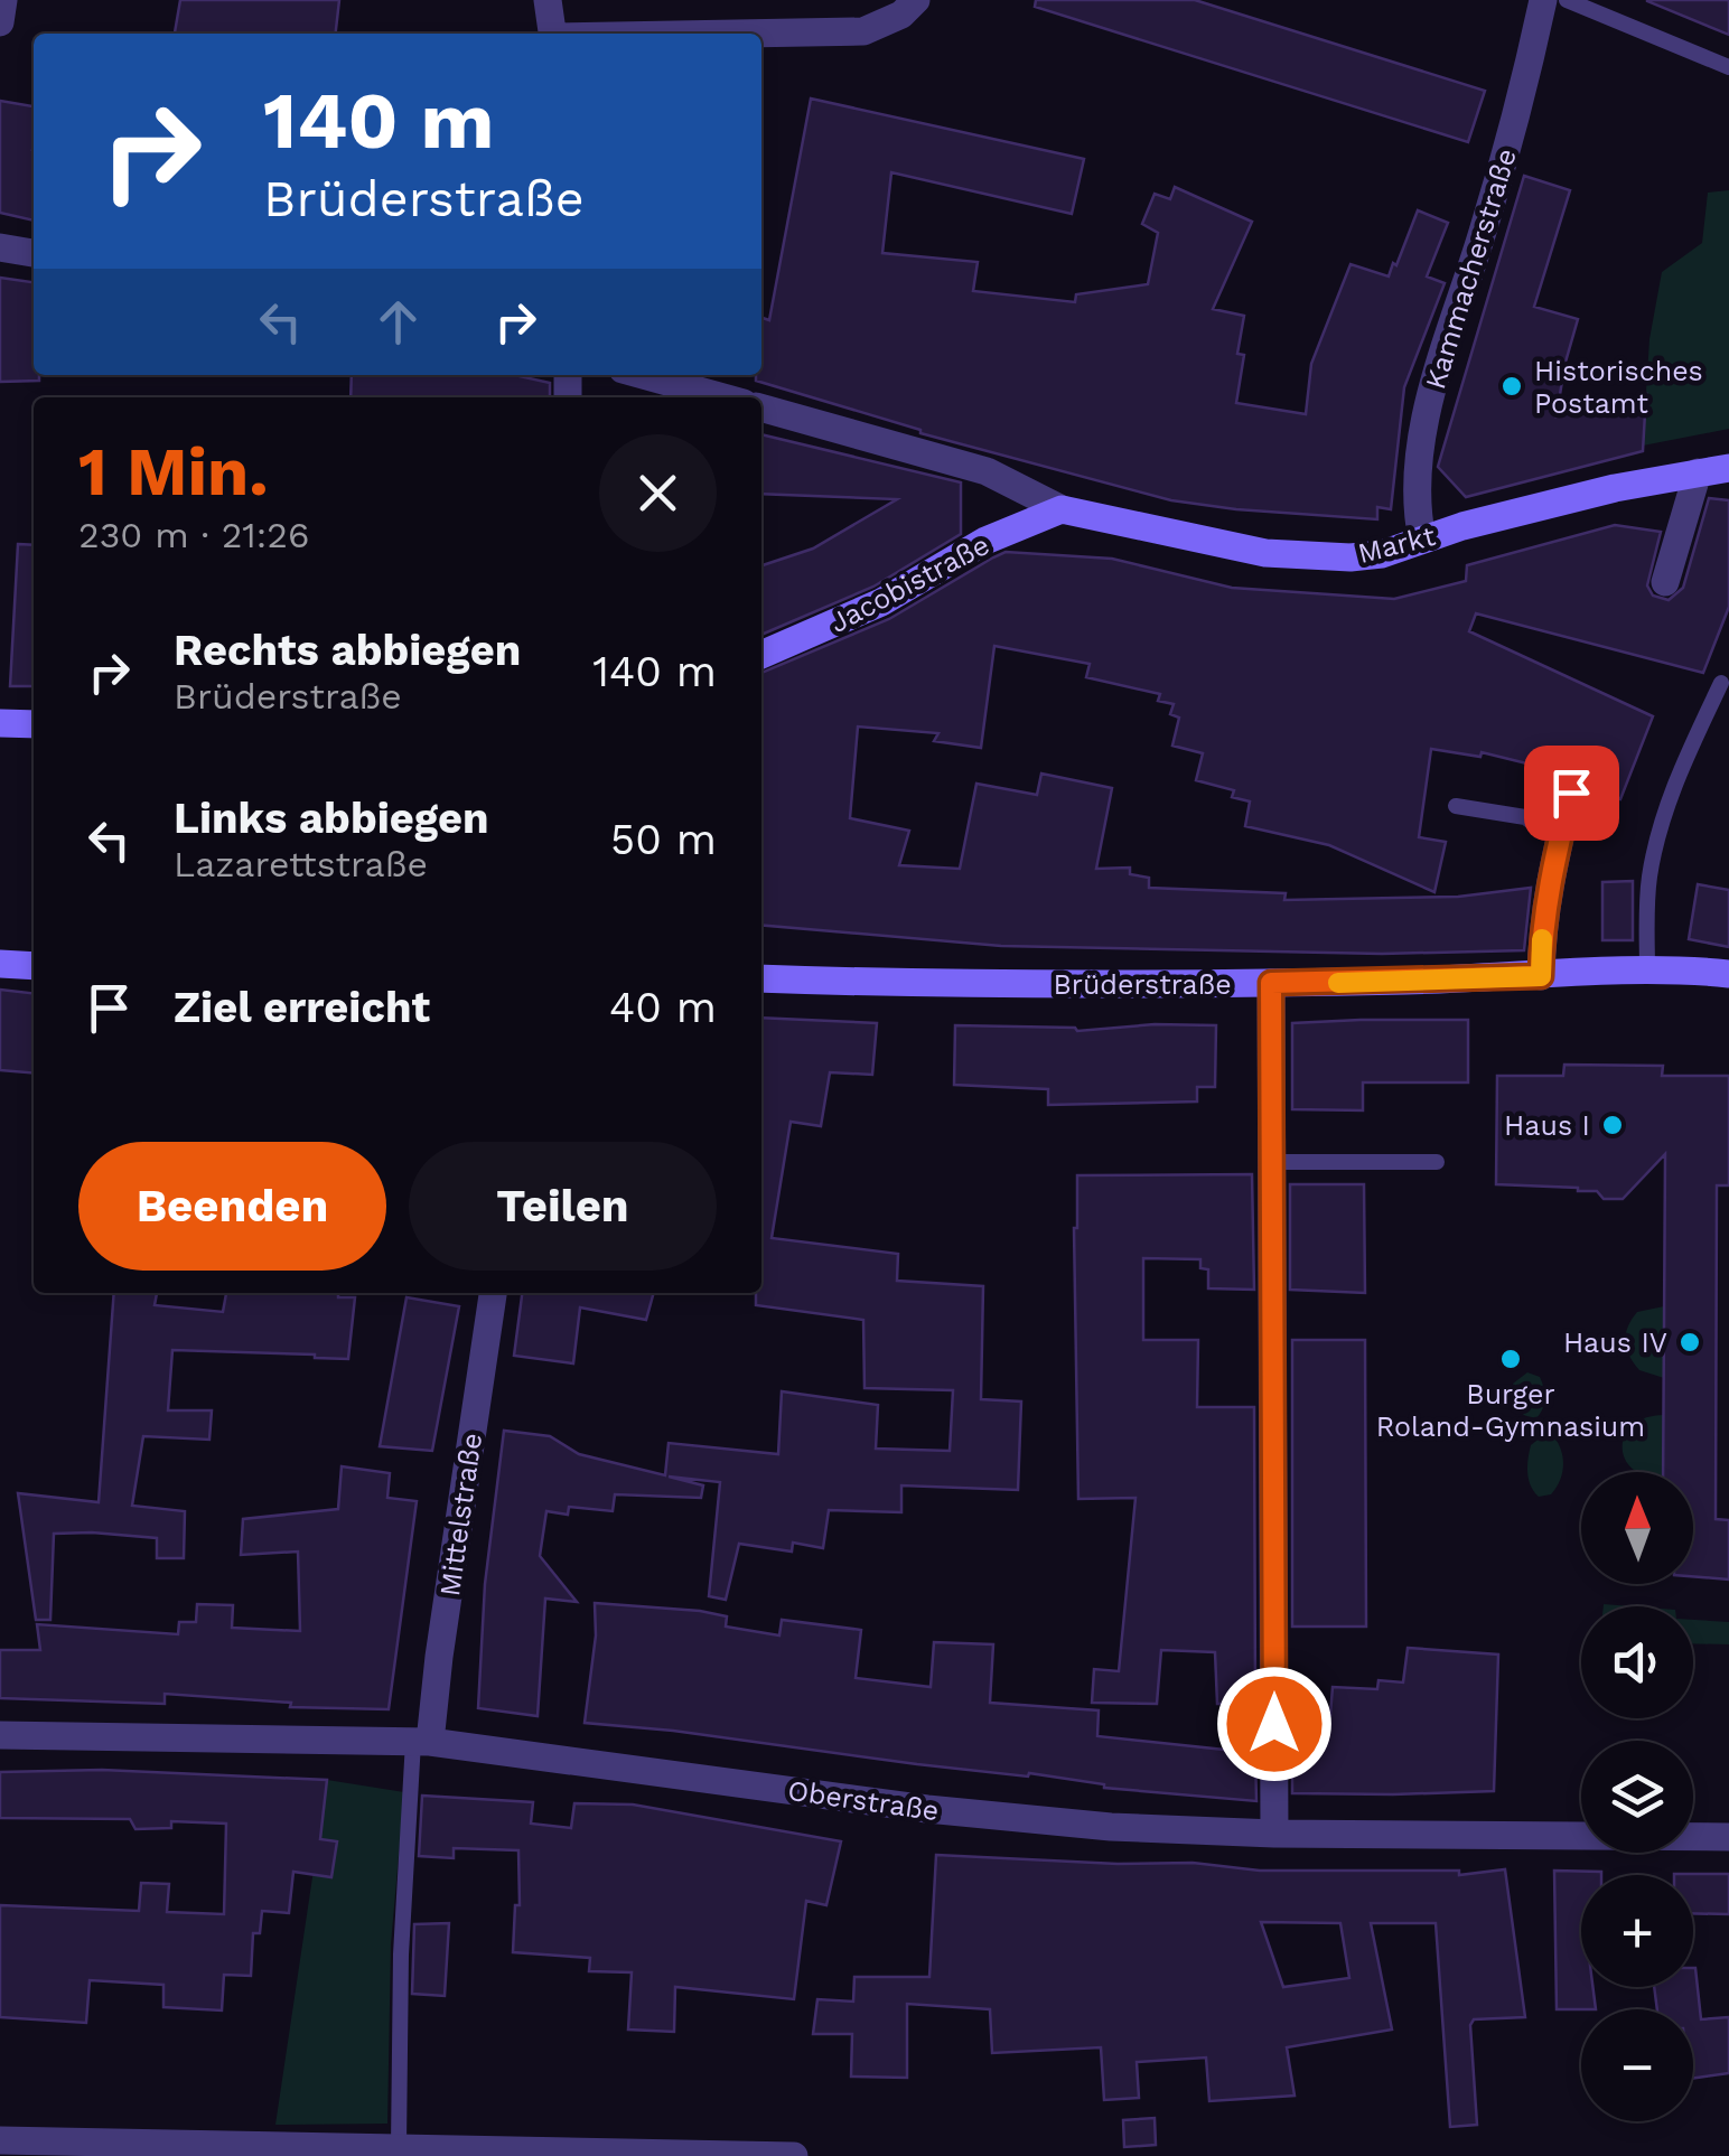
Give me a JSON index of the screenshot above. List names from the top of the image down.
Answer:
{
  "streets": {
    "street": [
      "Kammacherstraße",
      "Markt",
      "Jacobistraße",
      "Brüderstraße",
      "Mittelstraße",
      "Oberstraße"
    ]
  },
  "crossings": [
    ["Kammacherstraße", "Markt"],
    ["Markt", "Jacobistraße"],
    ["Mittelstraße", "Oberstraße"]
  ],
  "places": [
    "Historisches Postamt",
    "Haus I",
    "Haus IV",
    "Burger Roland-Gymnasium"
  ],
  "north": "top",
  "page": {
    "turn": ["140 m", "Brüderstraße"],
    "heading": ["1 Min.", "230 m · 21:26"],
    "list": [
      {
        "name": "Rechts abbiegen",
        "note": "Brüderstraße",
        "value": "140 m"
      },
      {
        "name": "Links abbiegen",
        "note": "Lazarettstraße",
        "value": "50 m"
      },
      {
        "name": "Ziel erreicht",
        "value": "40 m"
      }
    ],
    "buttons": ["Beenden", "Teilen"],
    "map_buttons": ["+", "−"]
  }
}
